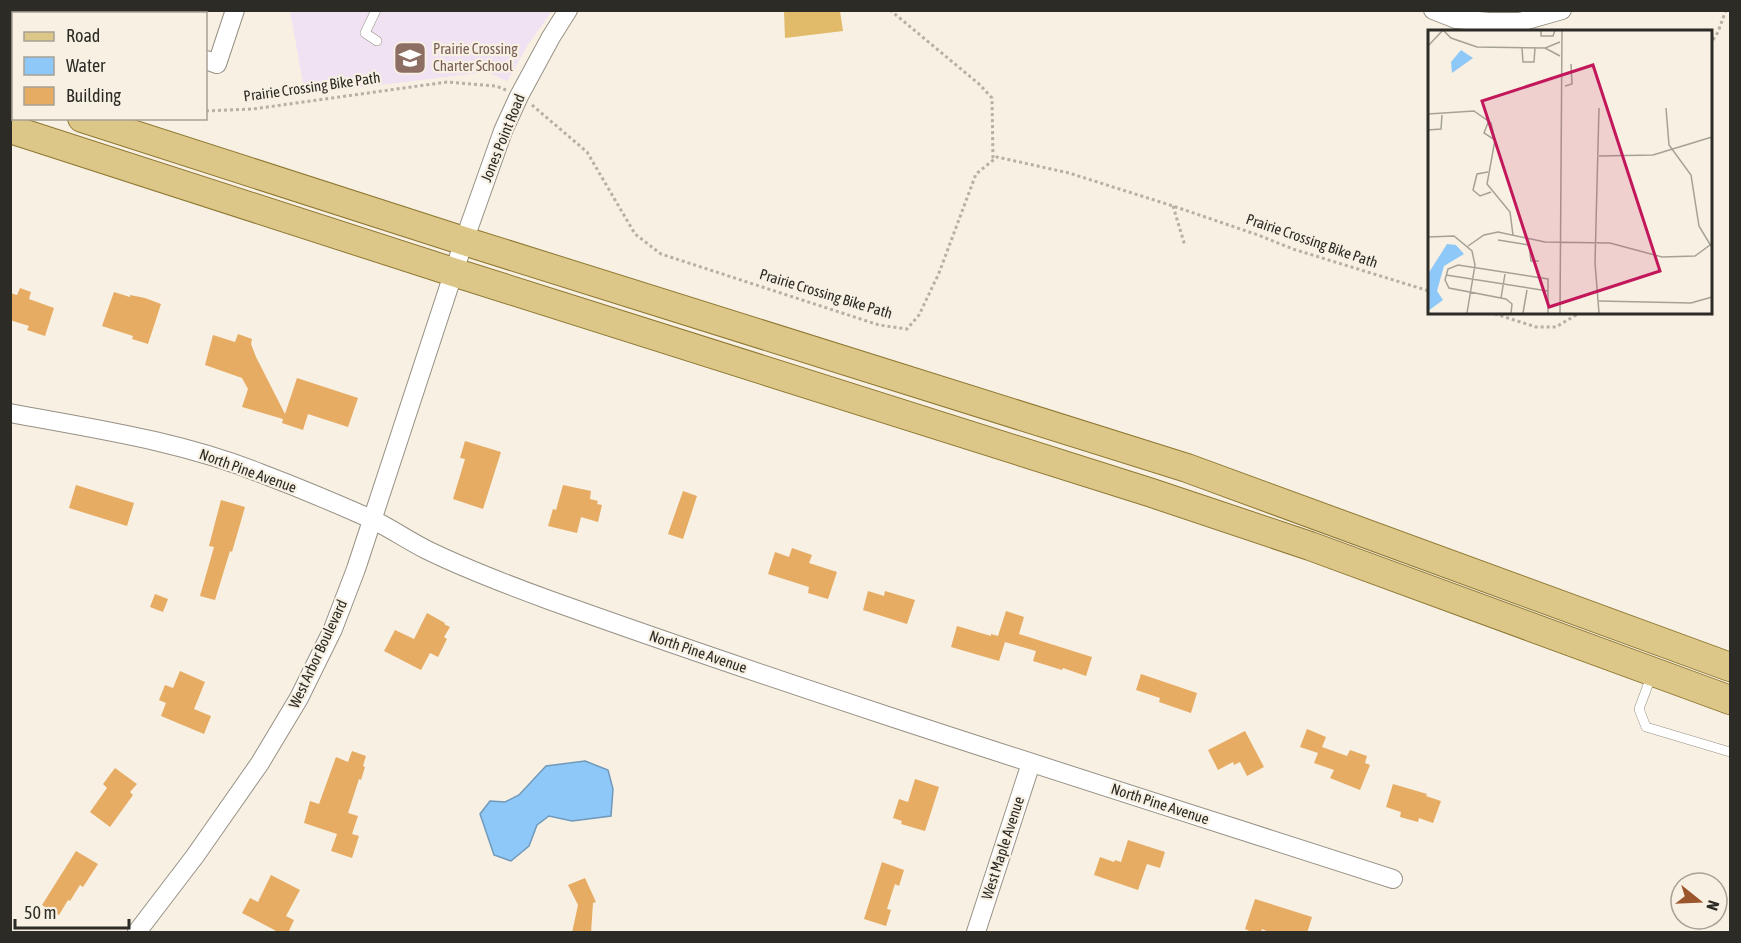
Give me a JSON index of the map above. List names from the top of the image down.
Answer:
{
  "streets": {
    "street": [
      "Jones Point Road",
      "North Pine Avenue",
      "West Arbor Boulevard",
      "West Maple Avenue"
    ],
    "path": ["Prairie Crossing Bike Path"]
  },
  "crossings": [
    ["Prairie Crossing Bike Path", "Jones Point Road"],
    ["Jones Point Road", "West Arbor Boulevard"],
    ["North Pine Avenue", "West Arbor Boulevard"],
    ["North Pine Avenue", "West Maple Avenue"]
  ],
  "places": {
    "school or university": ["Prairie Crossing Charter School"]
  },
  "legend": ["Road", "Water", "Building"],
  "scale_bar": "50 m",
  "north": "right"
}
